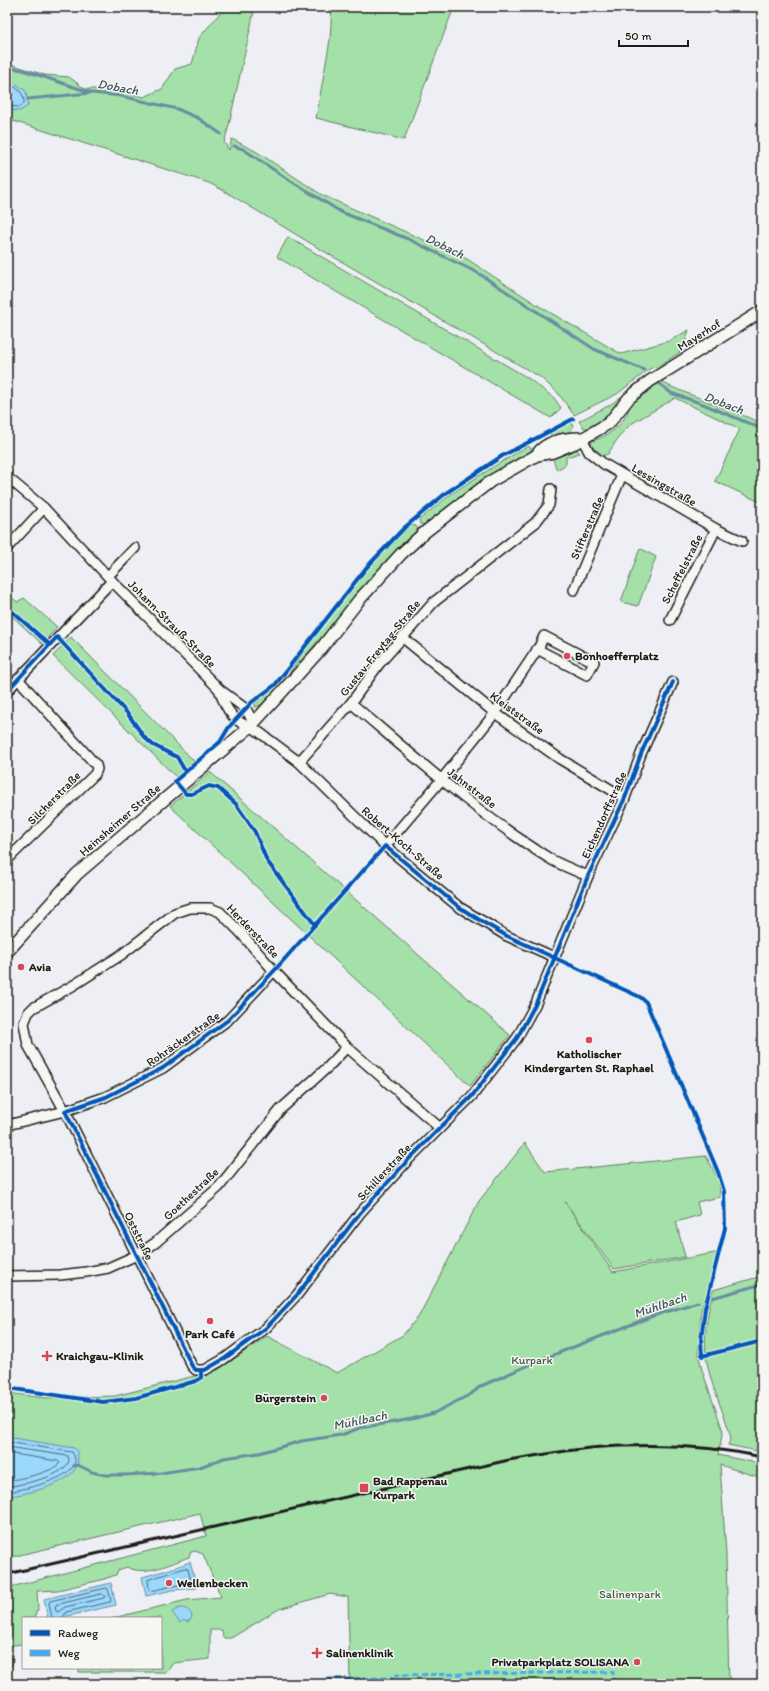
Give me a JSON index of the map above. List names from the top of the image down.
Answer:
{
  "streets": {
    "street": [
      "Mayerhof",
      "Lessingstraße",
      "Stifterstraße",
      "Scheffelstraße",
      "Johann-Strauß-Straße",
      "Gustav-Freytag-Straße",
      "Kleiststraße",
      "Jahnstraße",
      "Silcherstraße",
      "Eichendorffstraße",
      "Heinsheimer Straße",
      "Robert-Koch-Straße",
      "Herderstraße",
      "Rohräckerstraße",
      "Schillerstraße",
      "Goethestraße",
      "Oststraße"
    ]
  },
  "crossings": [
    ["Mayerhof", "Heinsheimer Straße"],
    ["Lessingstraße", "Stifterstraße"],
    ["Lessingstraße", "Scheffelstraße"],
    ["Lessingstraße", "Heinsheimer Straße"],
    ["Johann-Strauß-Straße", "Heinsheimer Straße"],
    ["Johann-Strauß-Straße", "Robert-Koch-Straße"],
    ["Gustav-Freytag-Straße", "Kleiststraße"],
    ["Gustav-Freytag-Straße", "Jahnstraße"],
    ["Gustav-Freytag-Straße", "Robert-Koch-Straße"],
    ["Kleiststraße", "Eichendorffstraße"],
    ["Jahnstraße", "Eichendorffstraße"],
    ["Eichendorffstraße", "Robert-Koch-Straße"],
    ["Eichendorffstraße", "Schillerstraße"],
    ["Heinsheimer Straße", "Robert-Koch-Straße"],
    ["Robert-Koch-Straße", "Schillerstraße"],
    ["Herderstraße", "Rohräckerstraße"],
    ["Herderstraße", "Schillerstraße"],
    ["Herderstraße", "Goethestraße"],
    ["Herderstraße", "Oststraße"],
    ["Rohräckerstraße", "Oststraße"],
    ["Schillerstraße", "Oststraße"],
    ["Goethestraße", "Oststraße"]
  ],
  "water": ["Dobach", "Mühlbach"],
  "parks": ["Kurpark", "Salinenpark"],
  "places": {
    "other": [
      "Bonhoefferplatz",
      "Avia",
      "Katholischer Kindergarten St. Raphael",
      "Park Café",
      "Bürgerstein",
      "Wellenbecken",
      "Privatparkplatz SOLISANA"
    ],
    "health": ["Kraichgau-Klinik", "Salinenklinik"],
    "transit": ["Bad Rappenau Kurpark"]
  },
  "legend": ["Radweg", "Weg"],
  "scale_bar": "50 m"
}
